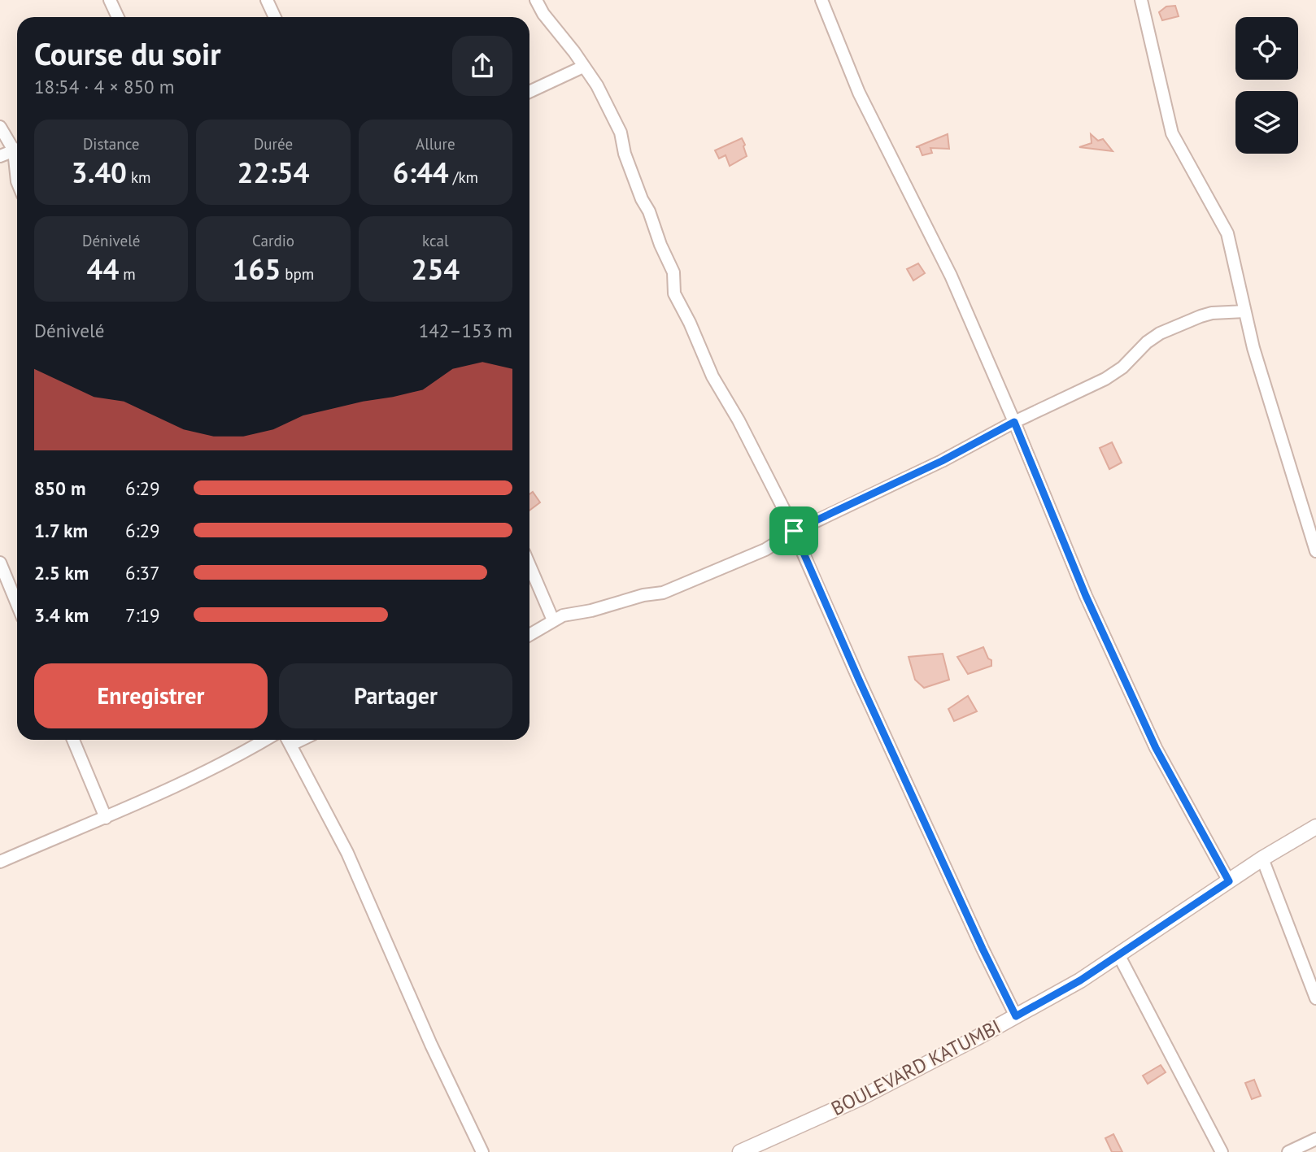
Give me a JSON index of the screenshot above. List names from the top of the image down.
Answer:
{
  "streets": {
    "street": ["BOULEVARD KATUMBI"]
  },
  "page": {
    "heading": ["Course du soir", "18:54 · 4 × 850 m"],
    "stats": [
      ["Distance", "3.40 km"],
      ["Durée", "22:54"],
      ["Allure", "6:44 /km"],
      ["Dénivelé", "44 m"],
      ["Cardio", "165 bpm"],
      ["kcal", "254"]
    ],
    "chart": ["Dénivelé", "142–153 m"],
    "list": [
      {
        "name": "850 m",
        "note": "6:29"
      },
      {
        "name": "1.7 km",
        "note": "6:29"
      },
      {
        "name": "2.5 km",
        "note": "6:37"
      },
      {
        "name": "3.4 km",
        "note": "7:19"
      }
    ],
    "buttons": ["Enregistrer", "Partager"]
  }
}
